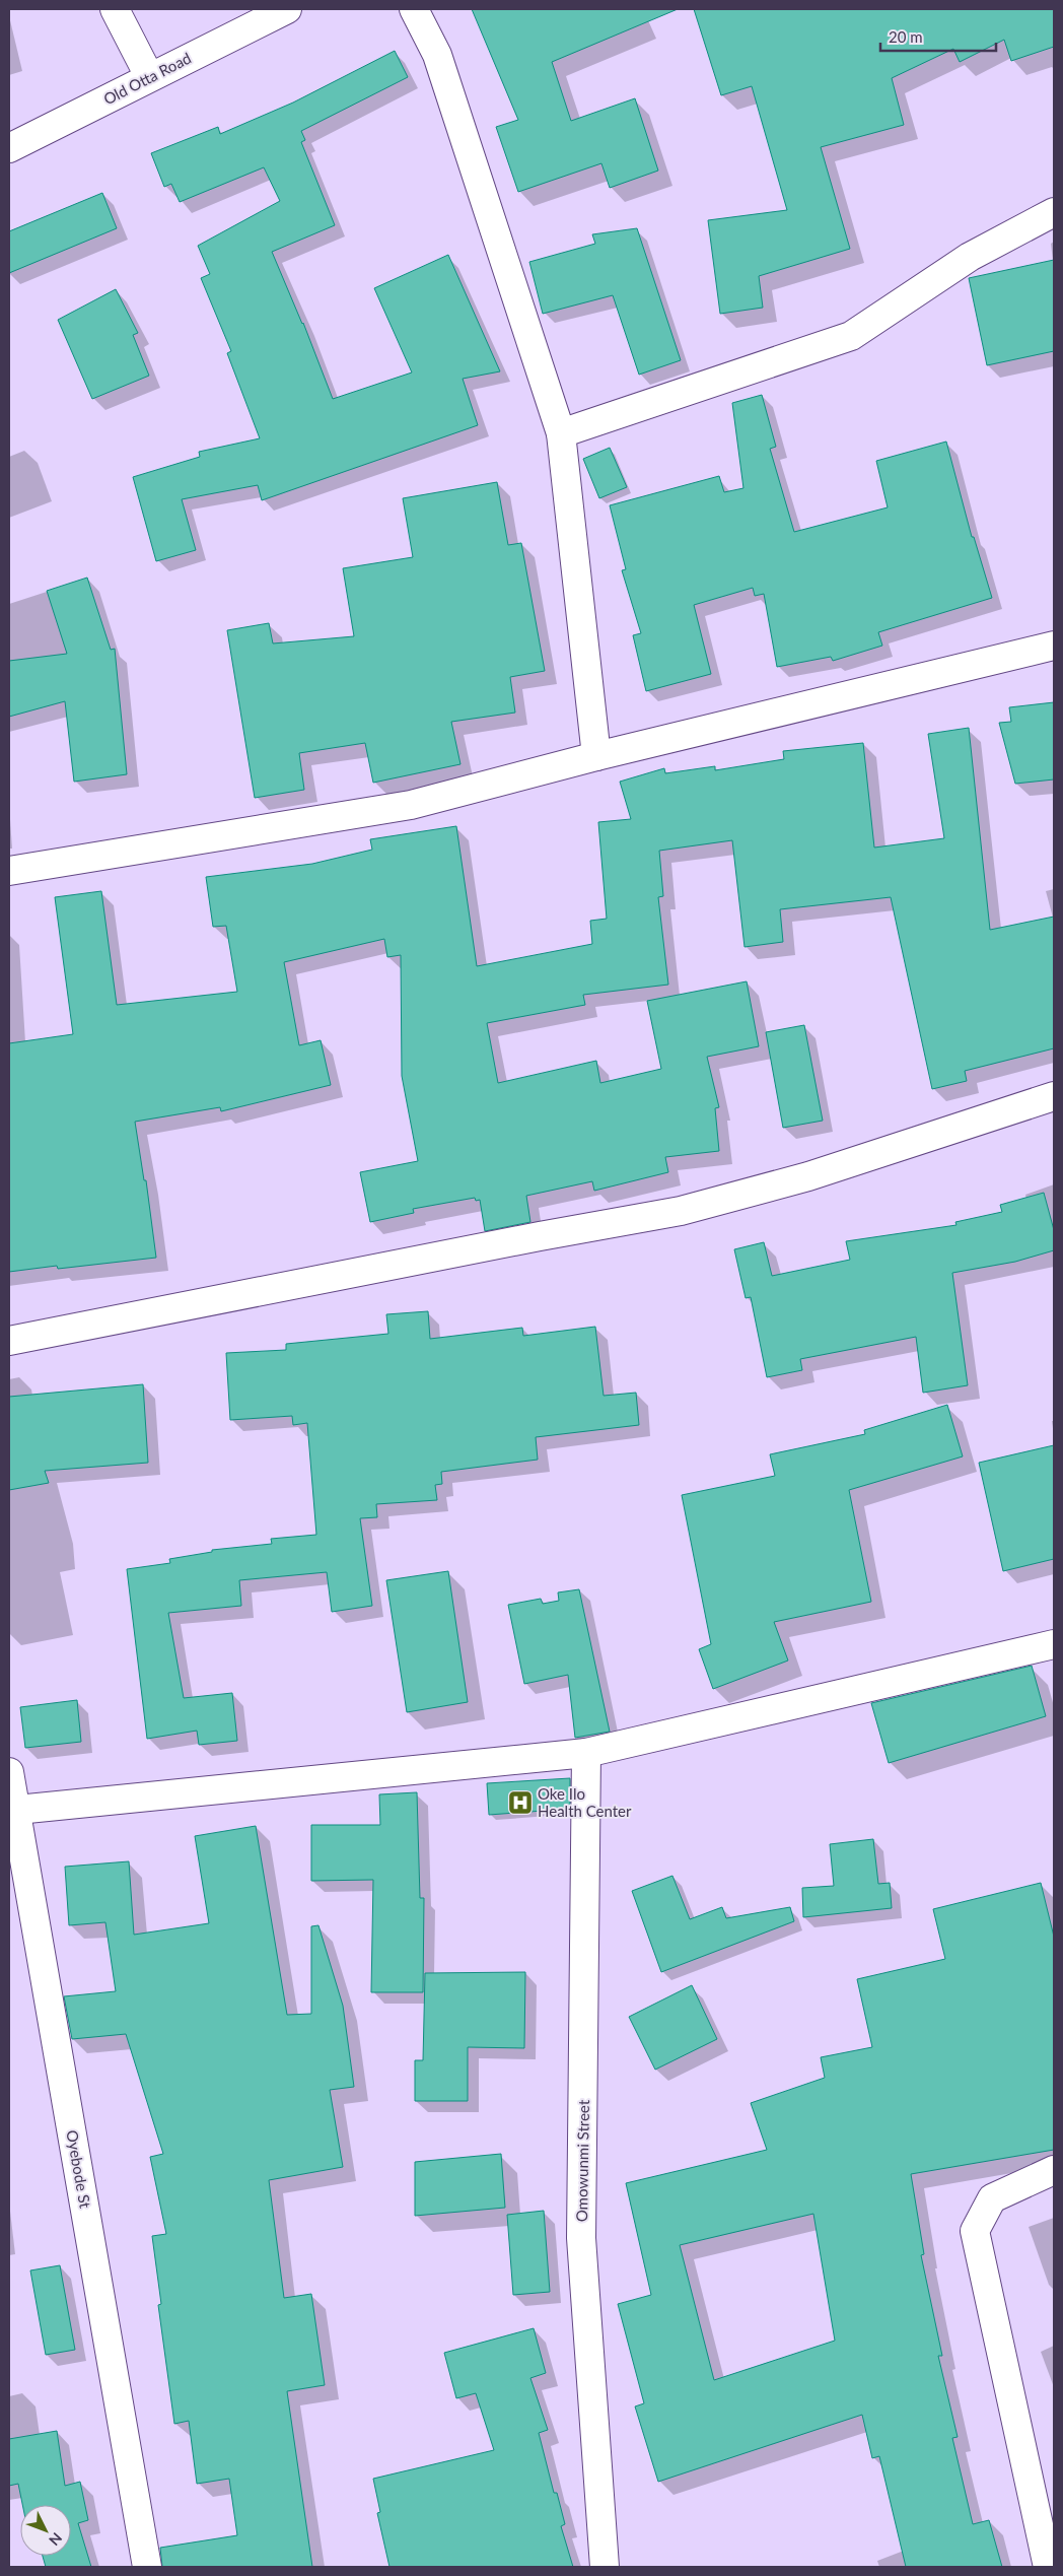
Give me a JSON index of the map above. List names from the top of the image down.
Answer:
{
  "streets": {
    "street": ["Old Otta Road", "Omowunmi Street", "Oyebode St"]
  },
  "places": {
    "hospital": ["Oke Ilo Health Center"]
  },
  "scale_bar": "20 m",
  "north": "bottom right"
}
